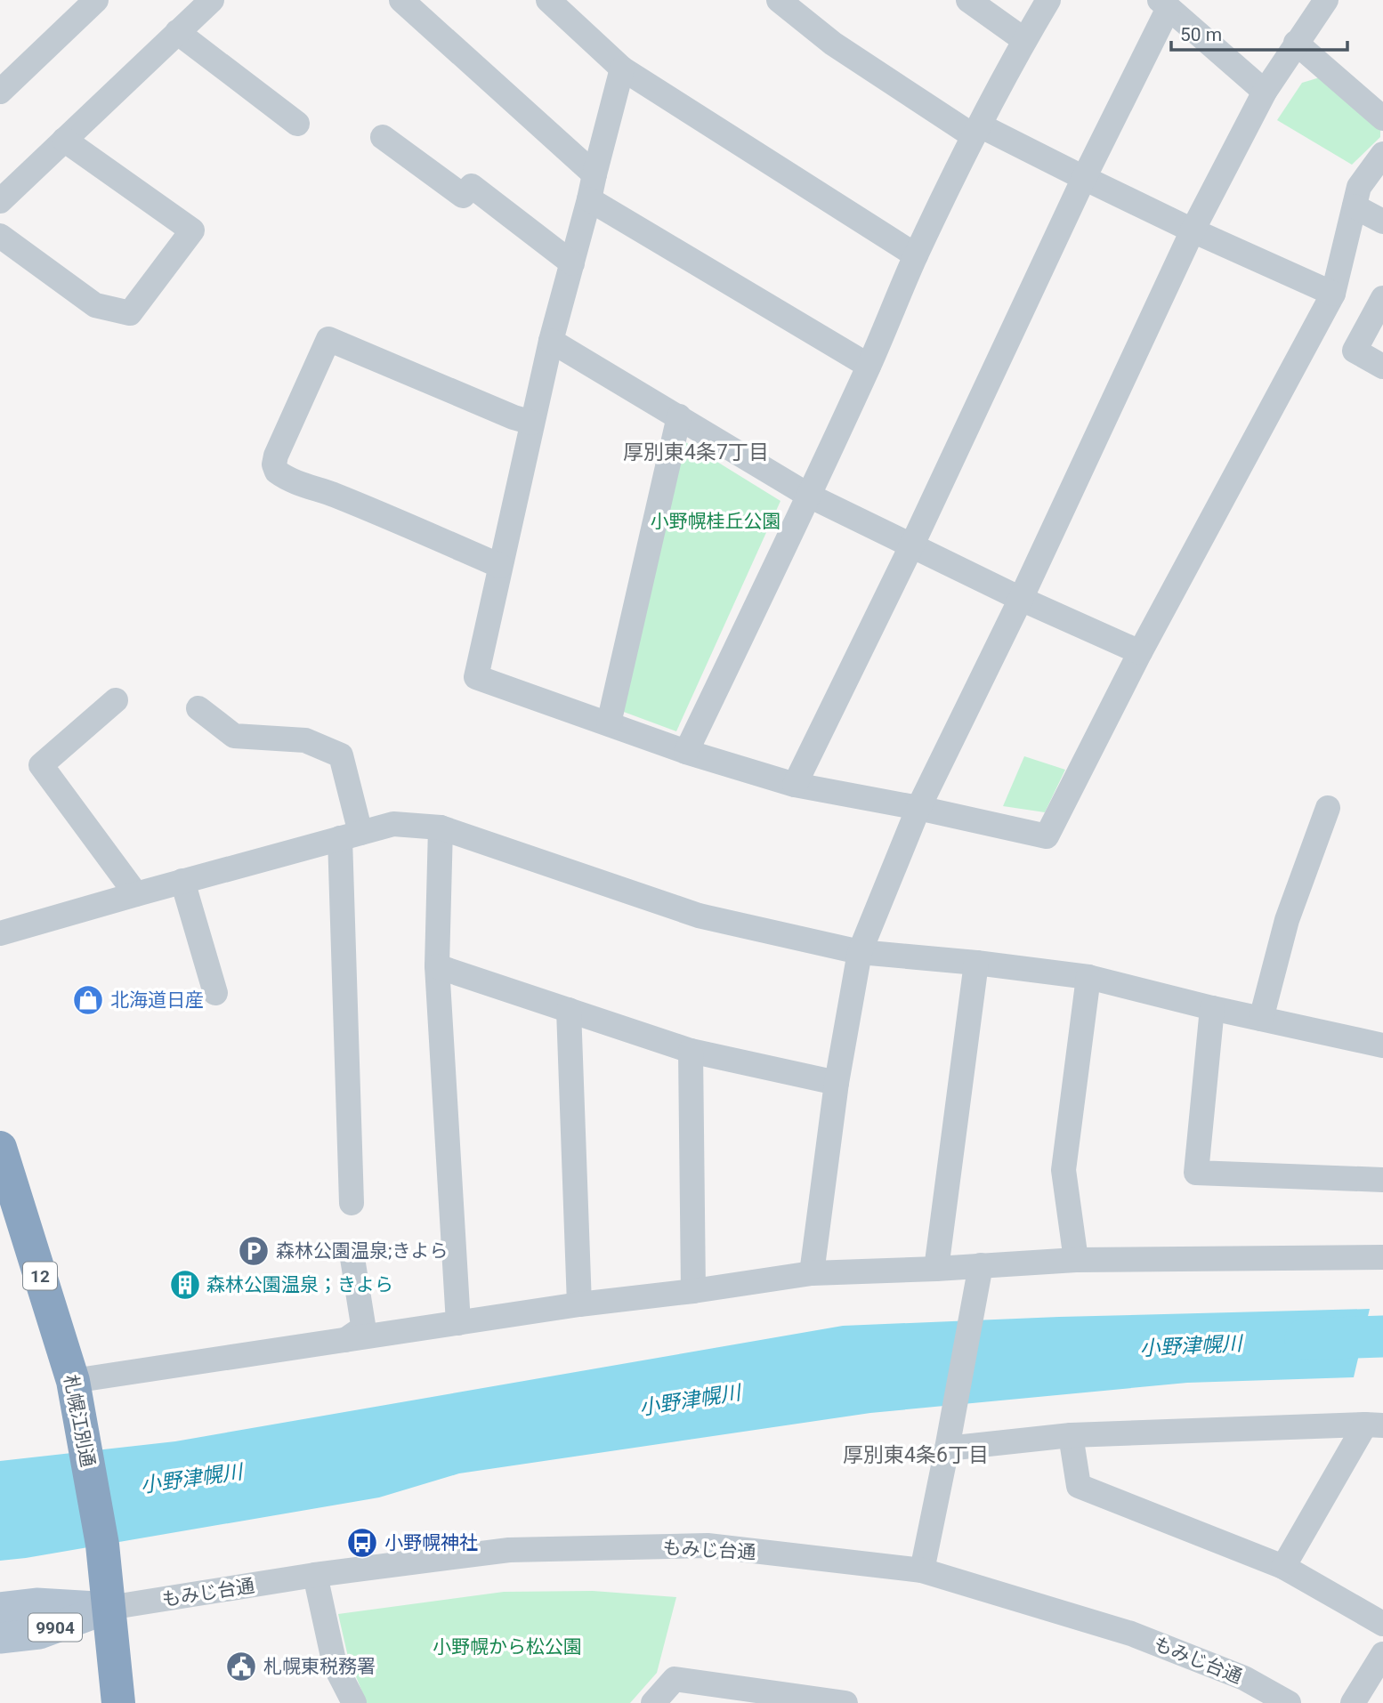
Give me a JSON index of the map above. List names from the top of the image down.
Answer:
{
  "streets": {
    "highway": ["12", "札幌江別通"],
    "main road": ["9904"],
    "street": ["もみじ台通"]
  },
  "crossings": [
    ["札幌江別通", "もみじ台通"],
    ["札幌江別通", "9904"],
    ["もみじ台通", "9904"]
  ],
  "districts": ["厚別東4条7丁目", "厚別東4条6丁目"],
  "water": ["小野津幌川"],
  "parks": ["小野幌桂丘公園", "小野幌から松公園"],
  "places": {
    "shop": ["北海道日産"],
    "parking": ["森林公園温泉;きよら"],
    "building": ["森林公園温泉；きよら"],
    "bus stop": ["小野幌神社"],
    "public building": ["札幌東税務署"]
  },
  "scale_bar": "50 m"
}
